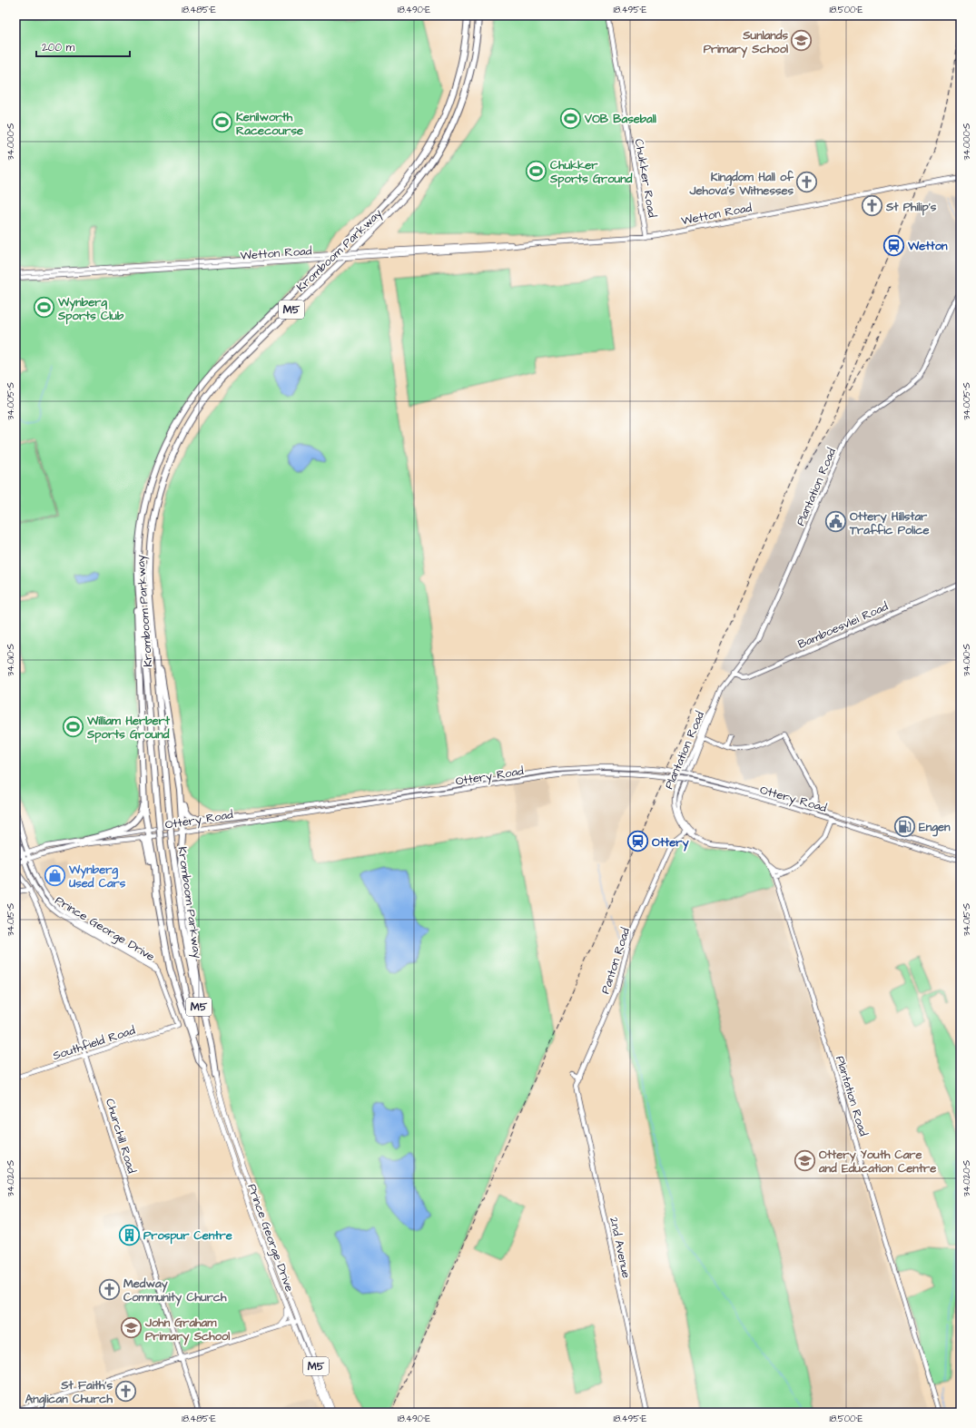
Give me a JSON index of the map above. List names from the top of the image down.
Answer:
{
  "streets": {
    "highway": ["Kromboom Parkway", "M5"],
    "main road": ["Prince George Drive"],
    "street": [
      "Chukker Road",
      "Wetton Road",
      "Plantation Road",
      "Bamboesvlei Road",
      "Ottery Road",
      "Panton Road",
      "Southfield Road",
      "Churchill Road",
      "2nd Avenue"
    ]
  },
  "crossings": [
    ["Chukker Road", "Wetton Road"],
    ["Kromboom Parkway", "Prince George Drive"],
    ["Plantation Road", "Bamboesvlei Road"],
    ["Plantation Road", "Panton Road"],
    ["Ottery Road", "Prince George Drive"],
    ["Prince George Drive", "Southfield Road"],
    ["Panton Road", "2nd Avenue"],
    ["Southfield Road", "Churchill Road"]
  ],
  "places": {
    "school or university": ["Sunlands Primary School", "Ottery Youth Care and Education Centre", "John Graham Primary School"],
    "sports": [
      "VOB Baseball",
      "Kenilworth Racecourse",
      "Chukker Sports Ground",
      "Wynberg Sports Club",
      "William Herbert Sports Ground"
    ],
    "church": [
      "Kingdom Hall of Jehova's Witnesses",
      "St Philip's",
      "Medway Community Church",
      "St Faith's Anglican Church"
    ],
    "station": ["Wetton", "Ottery"],
    "public building": ["Ottery Hillstar Traffic Police"],
    "fuel station": ["Engen"],
    "shop": ["Wynberg Used Cars"],
    "building": ["Prospur Centre"]
  },
  "scale_bar": "200 m",
  "coordinates": [
    "18.485°E",
    "18.490°E",
    "18.495°E",
    "18.500°E",
    "34.000°S",
    "34.005°S",
    "34.010°S",
    "34.015°S",
    "34.020°S"
  ]
}
